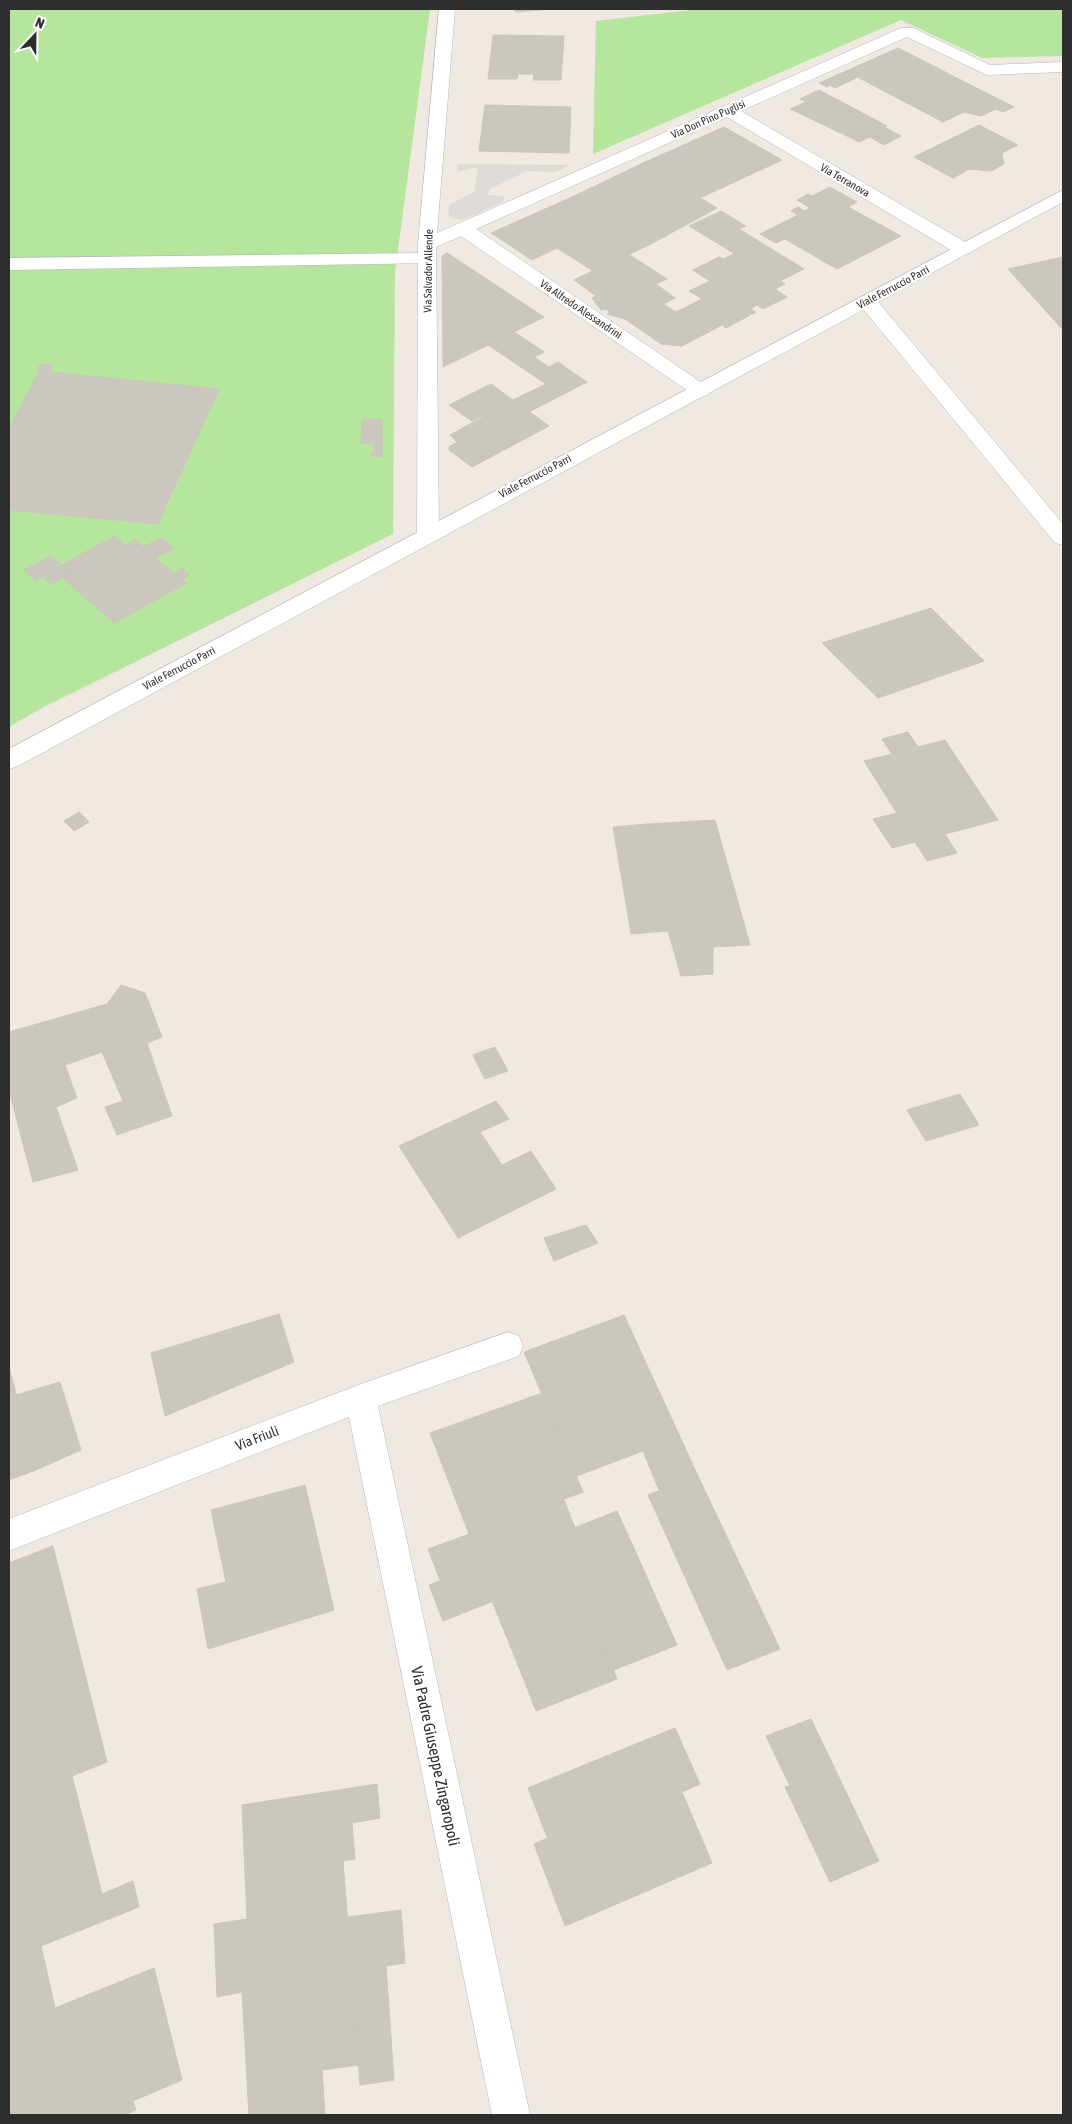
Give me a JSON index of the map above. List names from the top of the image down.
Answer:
{
  "streets": {
    "street": [
      "Via Don Pino Puglisi",
      "Via Terranova",
      "Via Salvador Allende",
      "Viale Ferruccio Parri",
      "Via Alfredo Alessandrini",
      "Via Friuli",
      "Via Padre Giuseppe Zingaropoli"
    ]
  },
  "crossings": [
    ["Via Don Pino Puglisi", "Via Terranova"],
    ["Via Don Pino Puglisi", "Via Salvador Allende"],
    ["Via Don Pino Puglisi", "Via Alfredo Alessandrini"],
    ["Via Terranova", "Viale Ferruccio Parri"],
    ["Via Salvador Allende", "Viale Ferruccio Parri"],
    ["Viale Ferruccio Parri", "Via Alfredo Alessandrini"],
    ["Via Friuli", "Via Padre Giuseppe Zingaropoli"]
  ],
  "north": "top"
}
